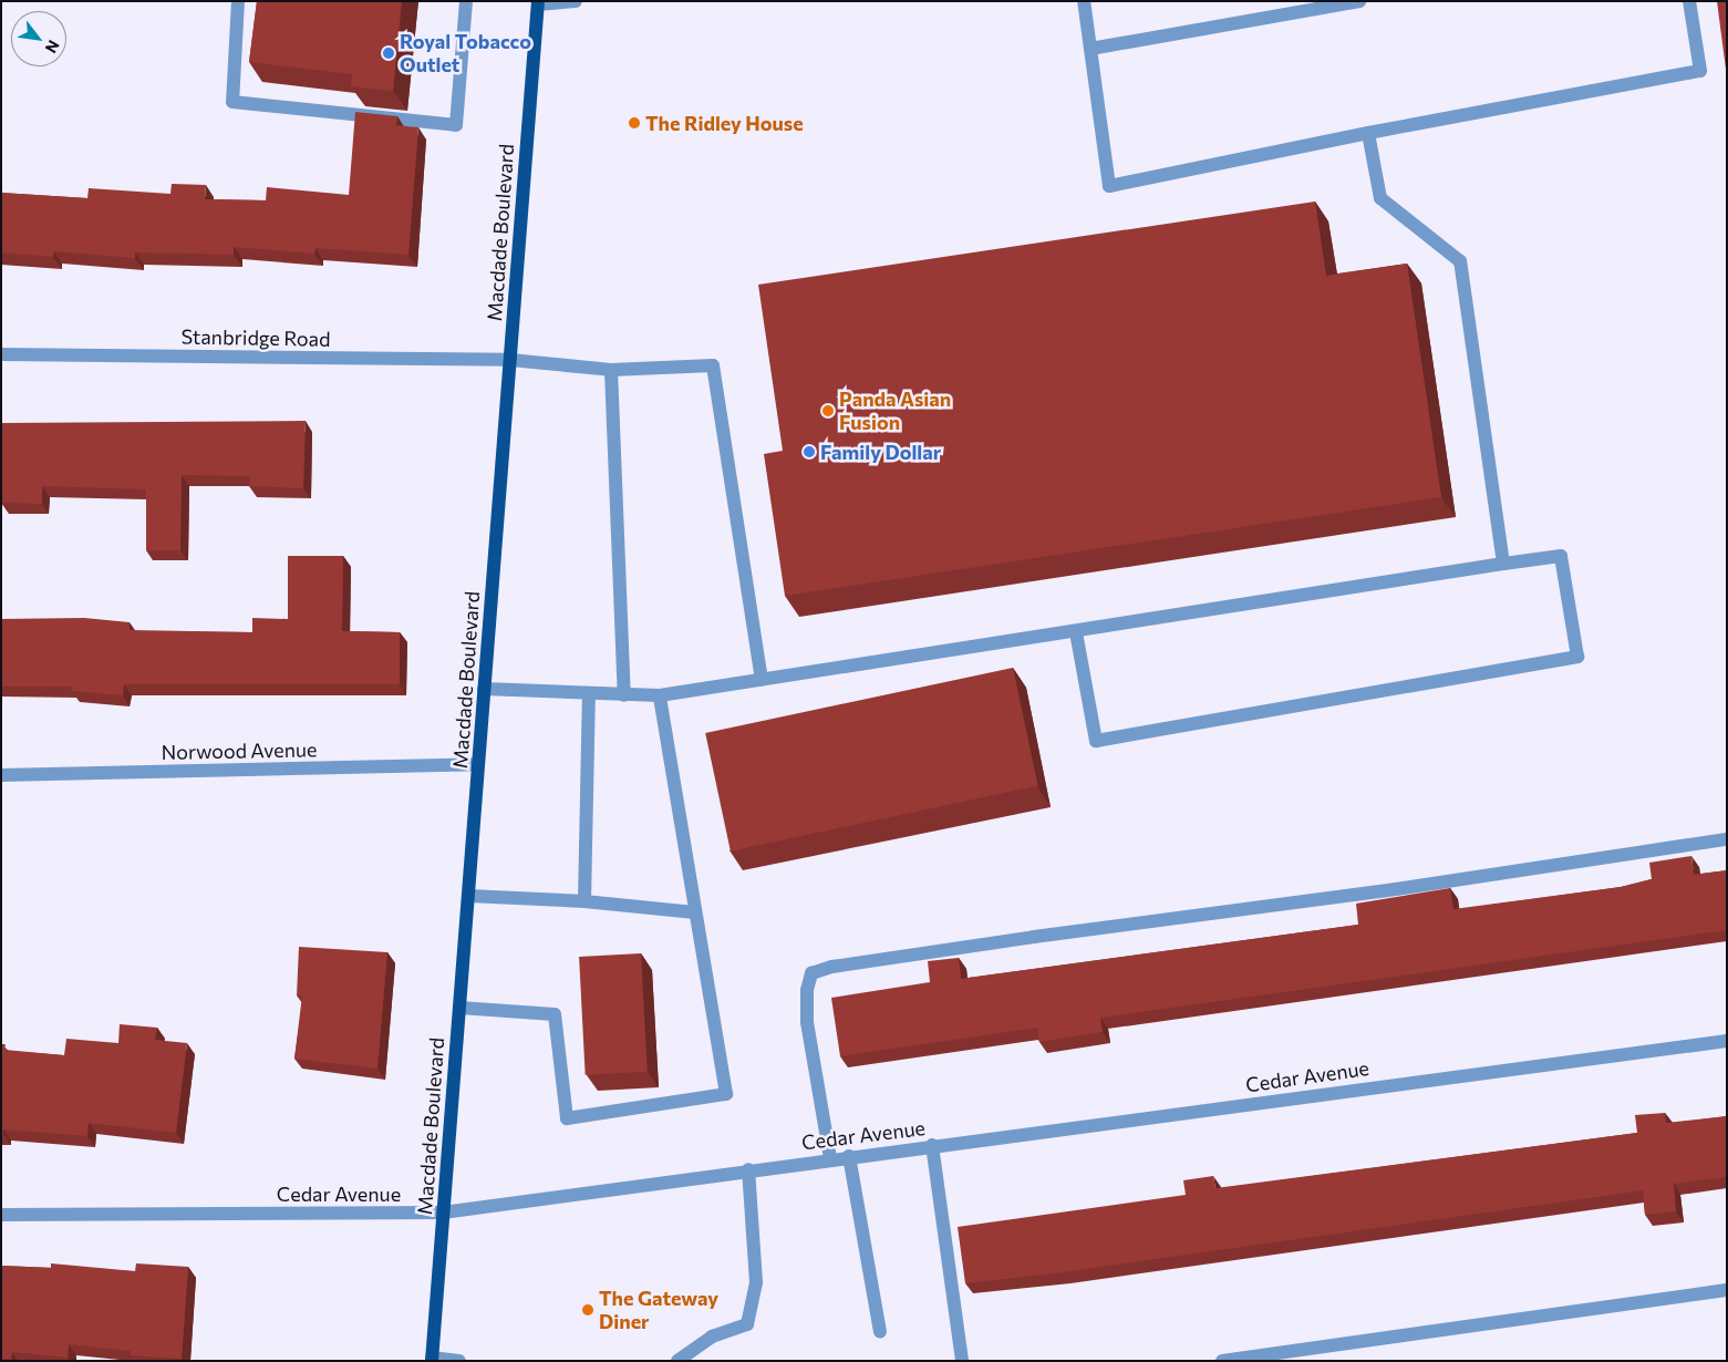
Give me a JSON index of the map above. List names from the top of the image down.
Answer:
{
  "streets": {
    "main road": ["Macdade Boulevard"],
    "street": ["Stanbridge Road", "Norwood Avenue", "Cedar Avenue"]
  },
  "crossings": [
    ["Macdade Boulevard", "Stanbridge Road"],
    ["Macdade Boulevard", "Norwood Avenue"],
    ["Macdade Boulevard", "Cedar Avenue"]
  ],
  "places": [
    "Royal Tobacco Outlet",
    "The Ridley House",
    "Panda Asian Fusion",
    "Family Dollar",
    "The Gateway Diner"
  ],
  "north": "bottom right"
}
